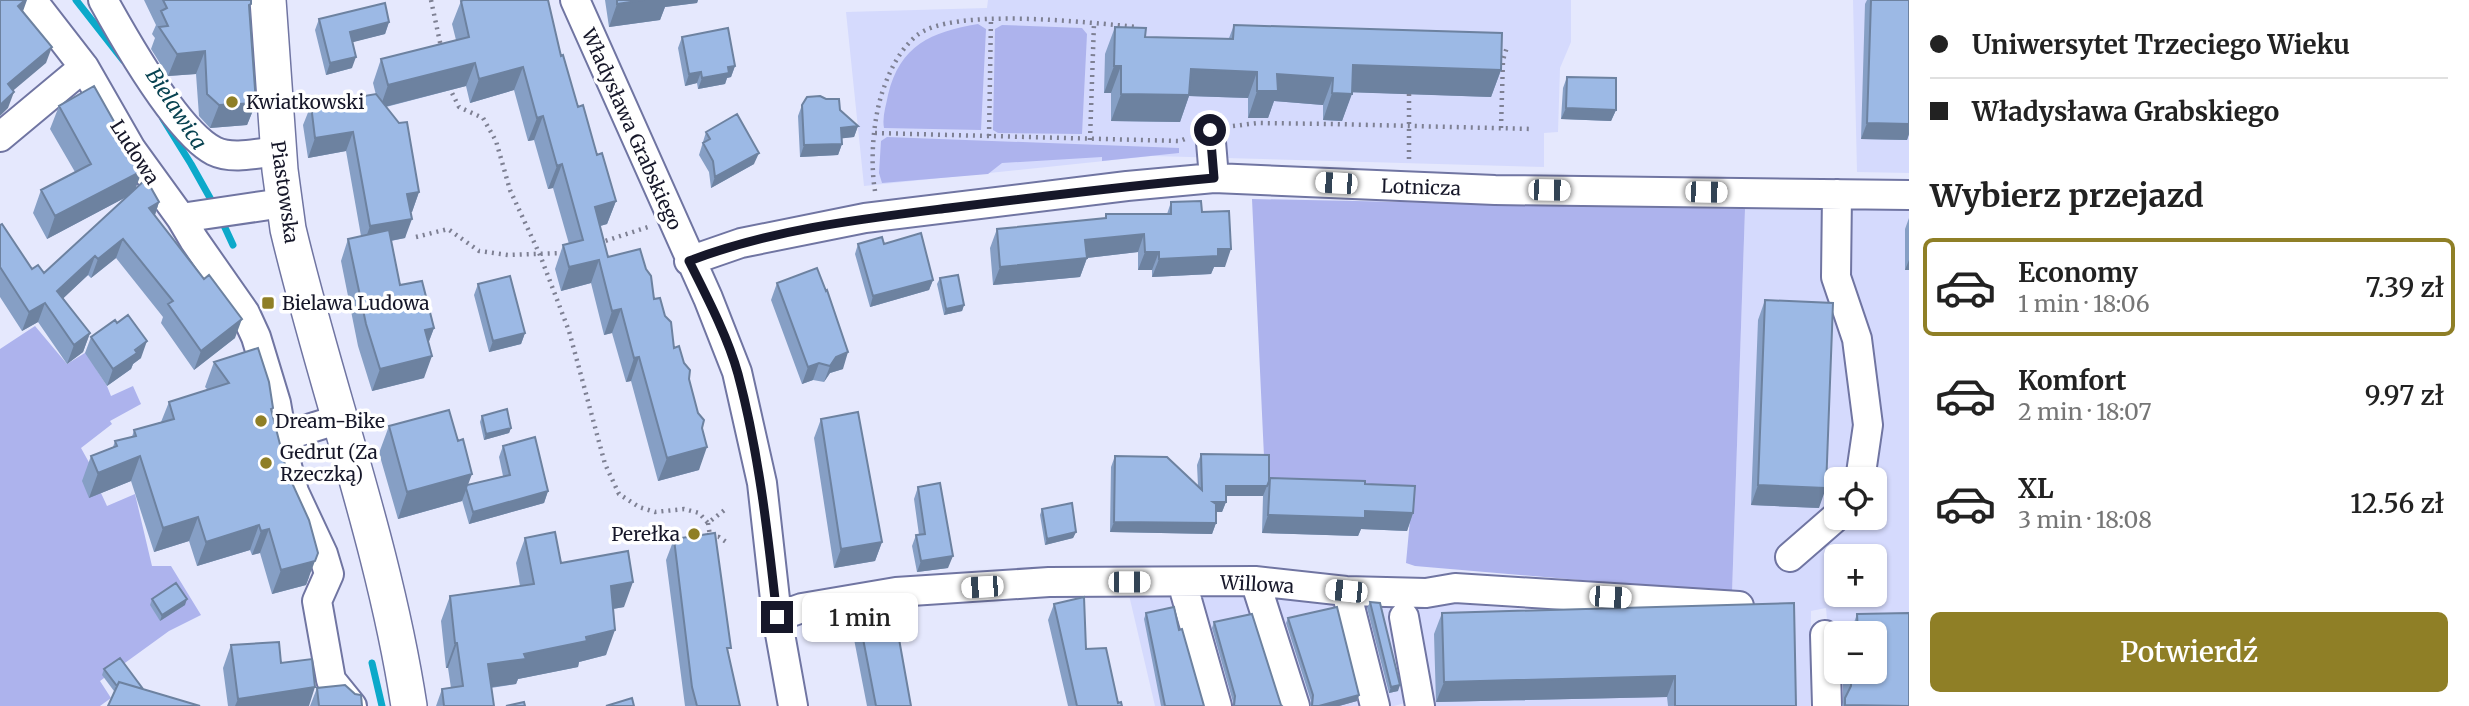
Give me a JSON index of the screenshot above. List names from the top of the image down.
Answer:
{
  "streets": {
    "main road": ["Piastowska"],
    "street": [
      "Władysława Grabskiego",
      "Ludowa",
      "Lotnicza",
      "Willowa"
    ]
  },
  "crossings": [
    ["Władysława Grabskiego", "Lotnicza"],
    ["Władysława Grabskiego", "Willowa"]
  ],
  "water": ["Bielawica"],
  "places": {
    "other": [
      "Kwiatkowski",
      "Dream-Bike",
      "Gedrut (Za Rzeczką)",
      "Perełka"
    ],
    "transit": ["Bielawa Ludowa"]
  },
  "page": {
    "banner": ["Uniwersytet Trzeciego Wieku", "Władysława Grabskiego"],
    "heading": "Wybierz przejazd",
    "list": [
      {
        "name": "Economy",
        "note": "1 min · 18:06",
        "value": "7.39 zł"
      },
      {
        "name": "Komfort",
        "note": "2 min · 18:07",
        "value": "9.97 zł"
      },
      {
        "name": "XL",
        "note": "3 min · 18:08",
        "value": "12.56 zł"
      }
    ],
    "map_buttons": ["+", "−"],
    "bubble": "1 min",
    "buttons": "Potwierdź"
  }
}
